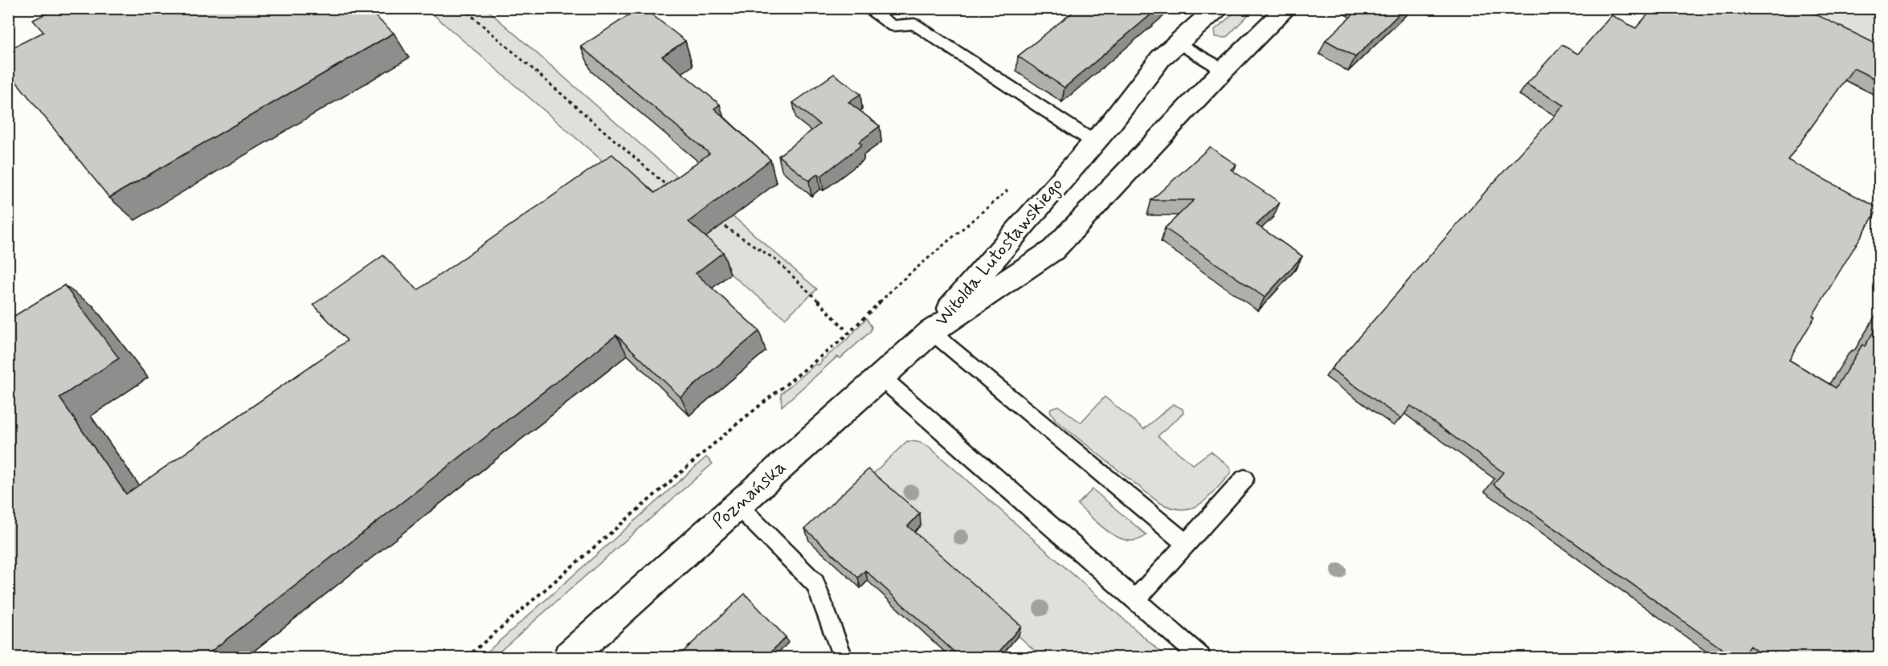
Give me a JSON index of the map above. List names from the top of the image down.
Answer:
{
  "streets": {
    "main road": ["Witolda Lutosławskiego", "Poznańska"]
  },
  "crossings": [
    ["Witolda Lutosławskiego", "Poznańska"]
  ]
}
